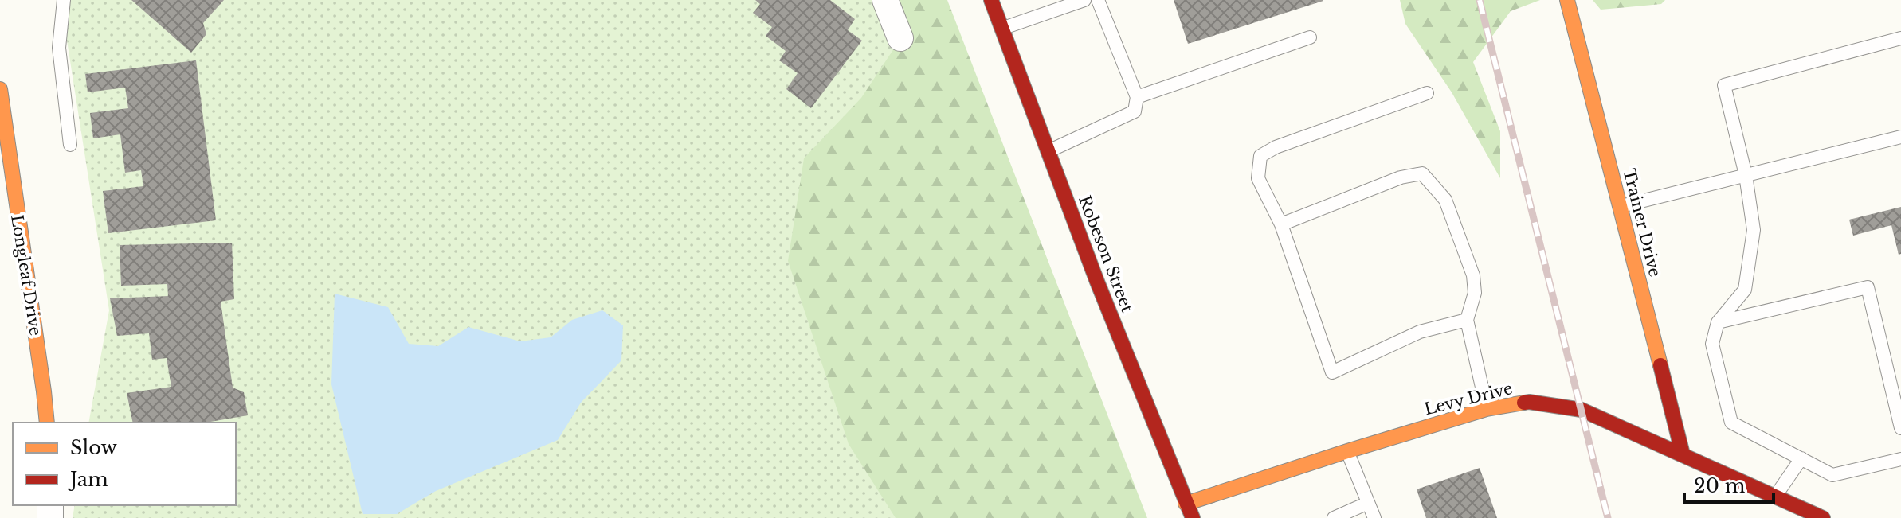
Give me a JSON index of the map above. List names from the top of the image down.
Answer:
{
  "streets": {
    "street": [
      "Trainer Drive",
      "Robeson Street",
      "Longleaf Drive",
      "Levy Drive"
    ]
  },
  "crossings": [
    ["Trainer Drive", "Levy Drive"],
    ["Robeson Street", "Levy Drive"]
  ],
  "legend": ["Slow", "Jam"],
  "scale_bar": "20 m"
}
